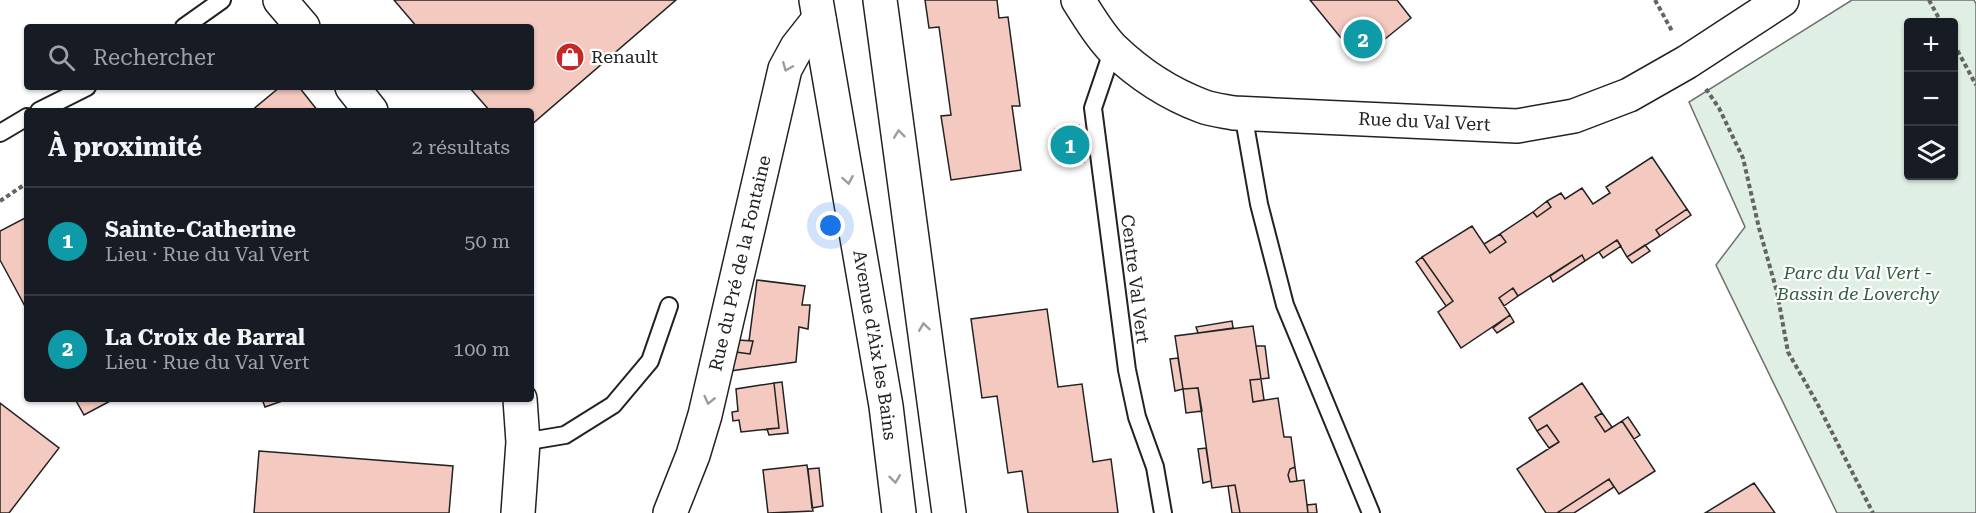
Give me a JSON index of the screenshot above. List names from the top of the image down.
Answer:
{
  "streets": {
    "street": ["Rue du Val Vert", "Rue du Pré de la Fontaine", "Avenue d'Aix les Bains"],
    "lane": ["Centre Val Vert"]
  },
  "crossings": [
    ["Rue du Val Vert", "Centre Val Vert"],
    ["Rue du Pré de la Fontaine", "Avenue d'Aix les Bains"]
  ],
  "parks": ["Parc du Val Vert - Bassin de Loverchy"],
  "places": {
    "shop": ["Renault"]
  },
  "page": {
    "pins": ["2", "1"],
    "map_buttons": ["+", "−"],
    "search": "Rechercher",
    "heading": ["À proximité", "2 résultats"],
    "list": [
      {
        "mark": "1",
        "name": "Sainte-Catherine",
        "note": "Lieu · Rue du Val Vert",
        "value": "50 m"
      },
      {
        "mark": "2",
        "name": "La Croix de Barral",
        "note": "Lieu · Rue du Val Vert",
        "value": "100 m"
      }
    ]
  }
}
